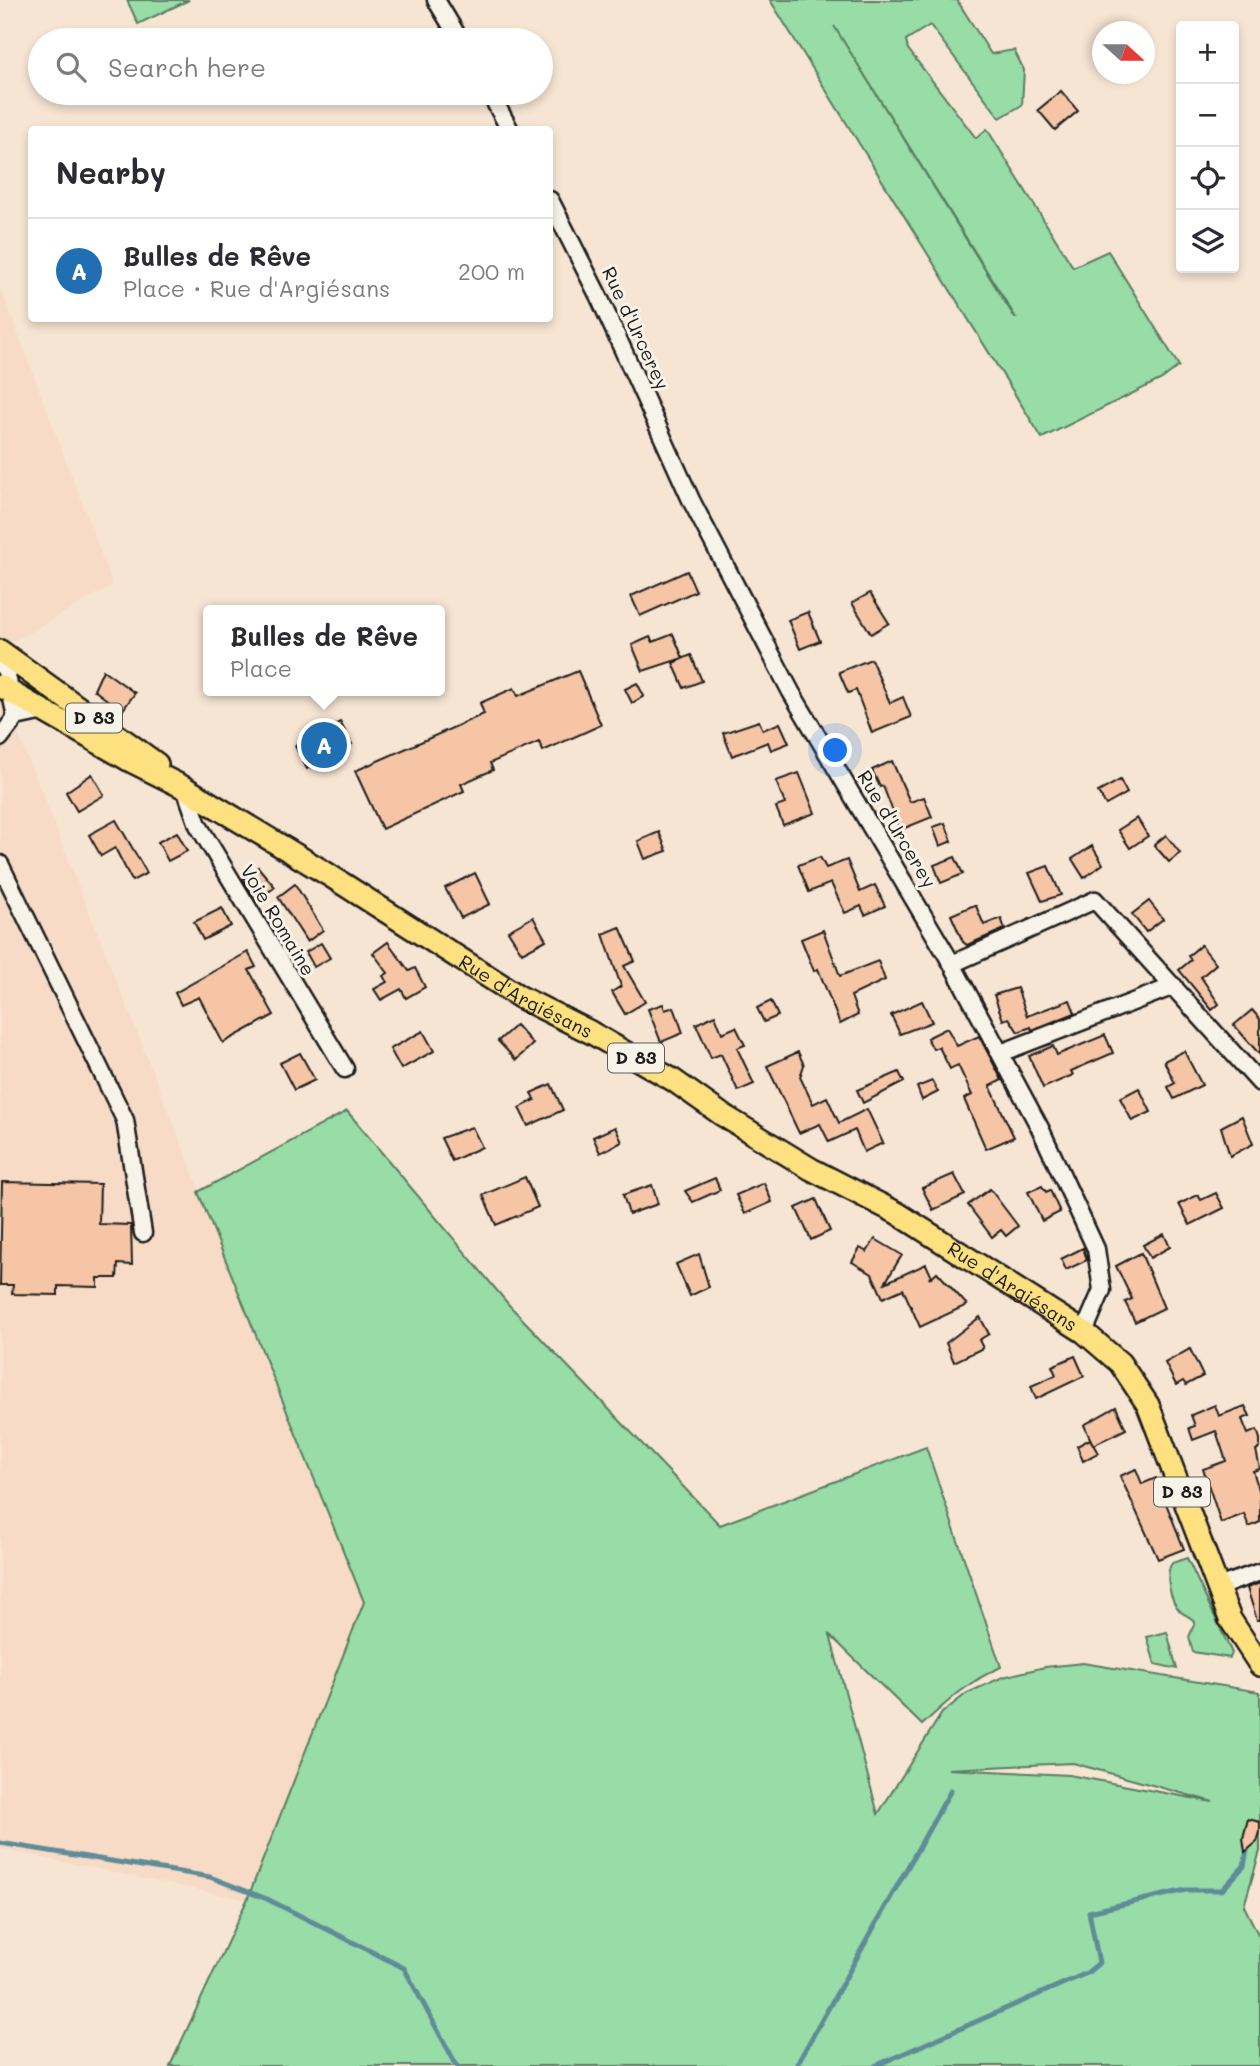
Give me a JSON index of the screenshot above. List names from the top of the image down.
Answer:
{
  "streets": {
    "main road": ["D 83", "Rue d'Argiésans"],
    "street": ["Rue d'Urcerey", "Voie Romaine"]
  },
  "crossings": [
    ["Rue d'Urcerey", "D 83"],
    ["Rue d'Urcerey", "Rue d'Argiésans"],
    ["D 83", "Rue d'Argiésans"],
    ["Voie Romaine", "Rue d'Argiésans"]
  ],
  "north": "right",
  "page": {
    "map_buttons": ["+", "−"],
    "search": "Search here",
    "heading": "Nearby",
    "list": [
      {
        "mark": "A",
        "name": "Bulles de Rêve",
        "note": "Place · Rue d'Argiésans",
        "value": "200 m"
      }
    ],
    "popup": ["Bulles de Rêve", "Place"],
    "pins": "A"
  }
}
